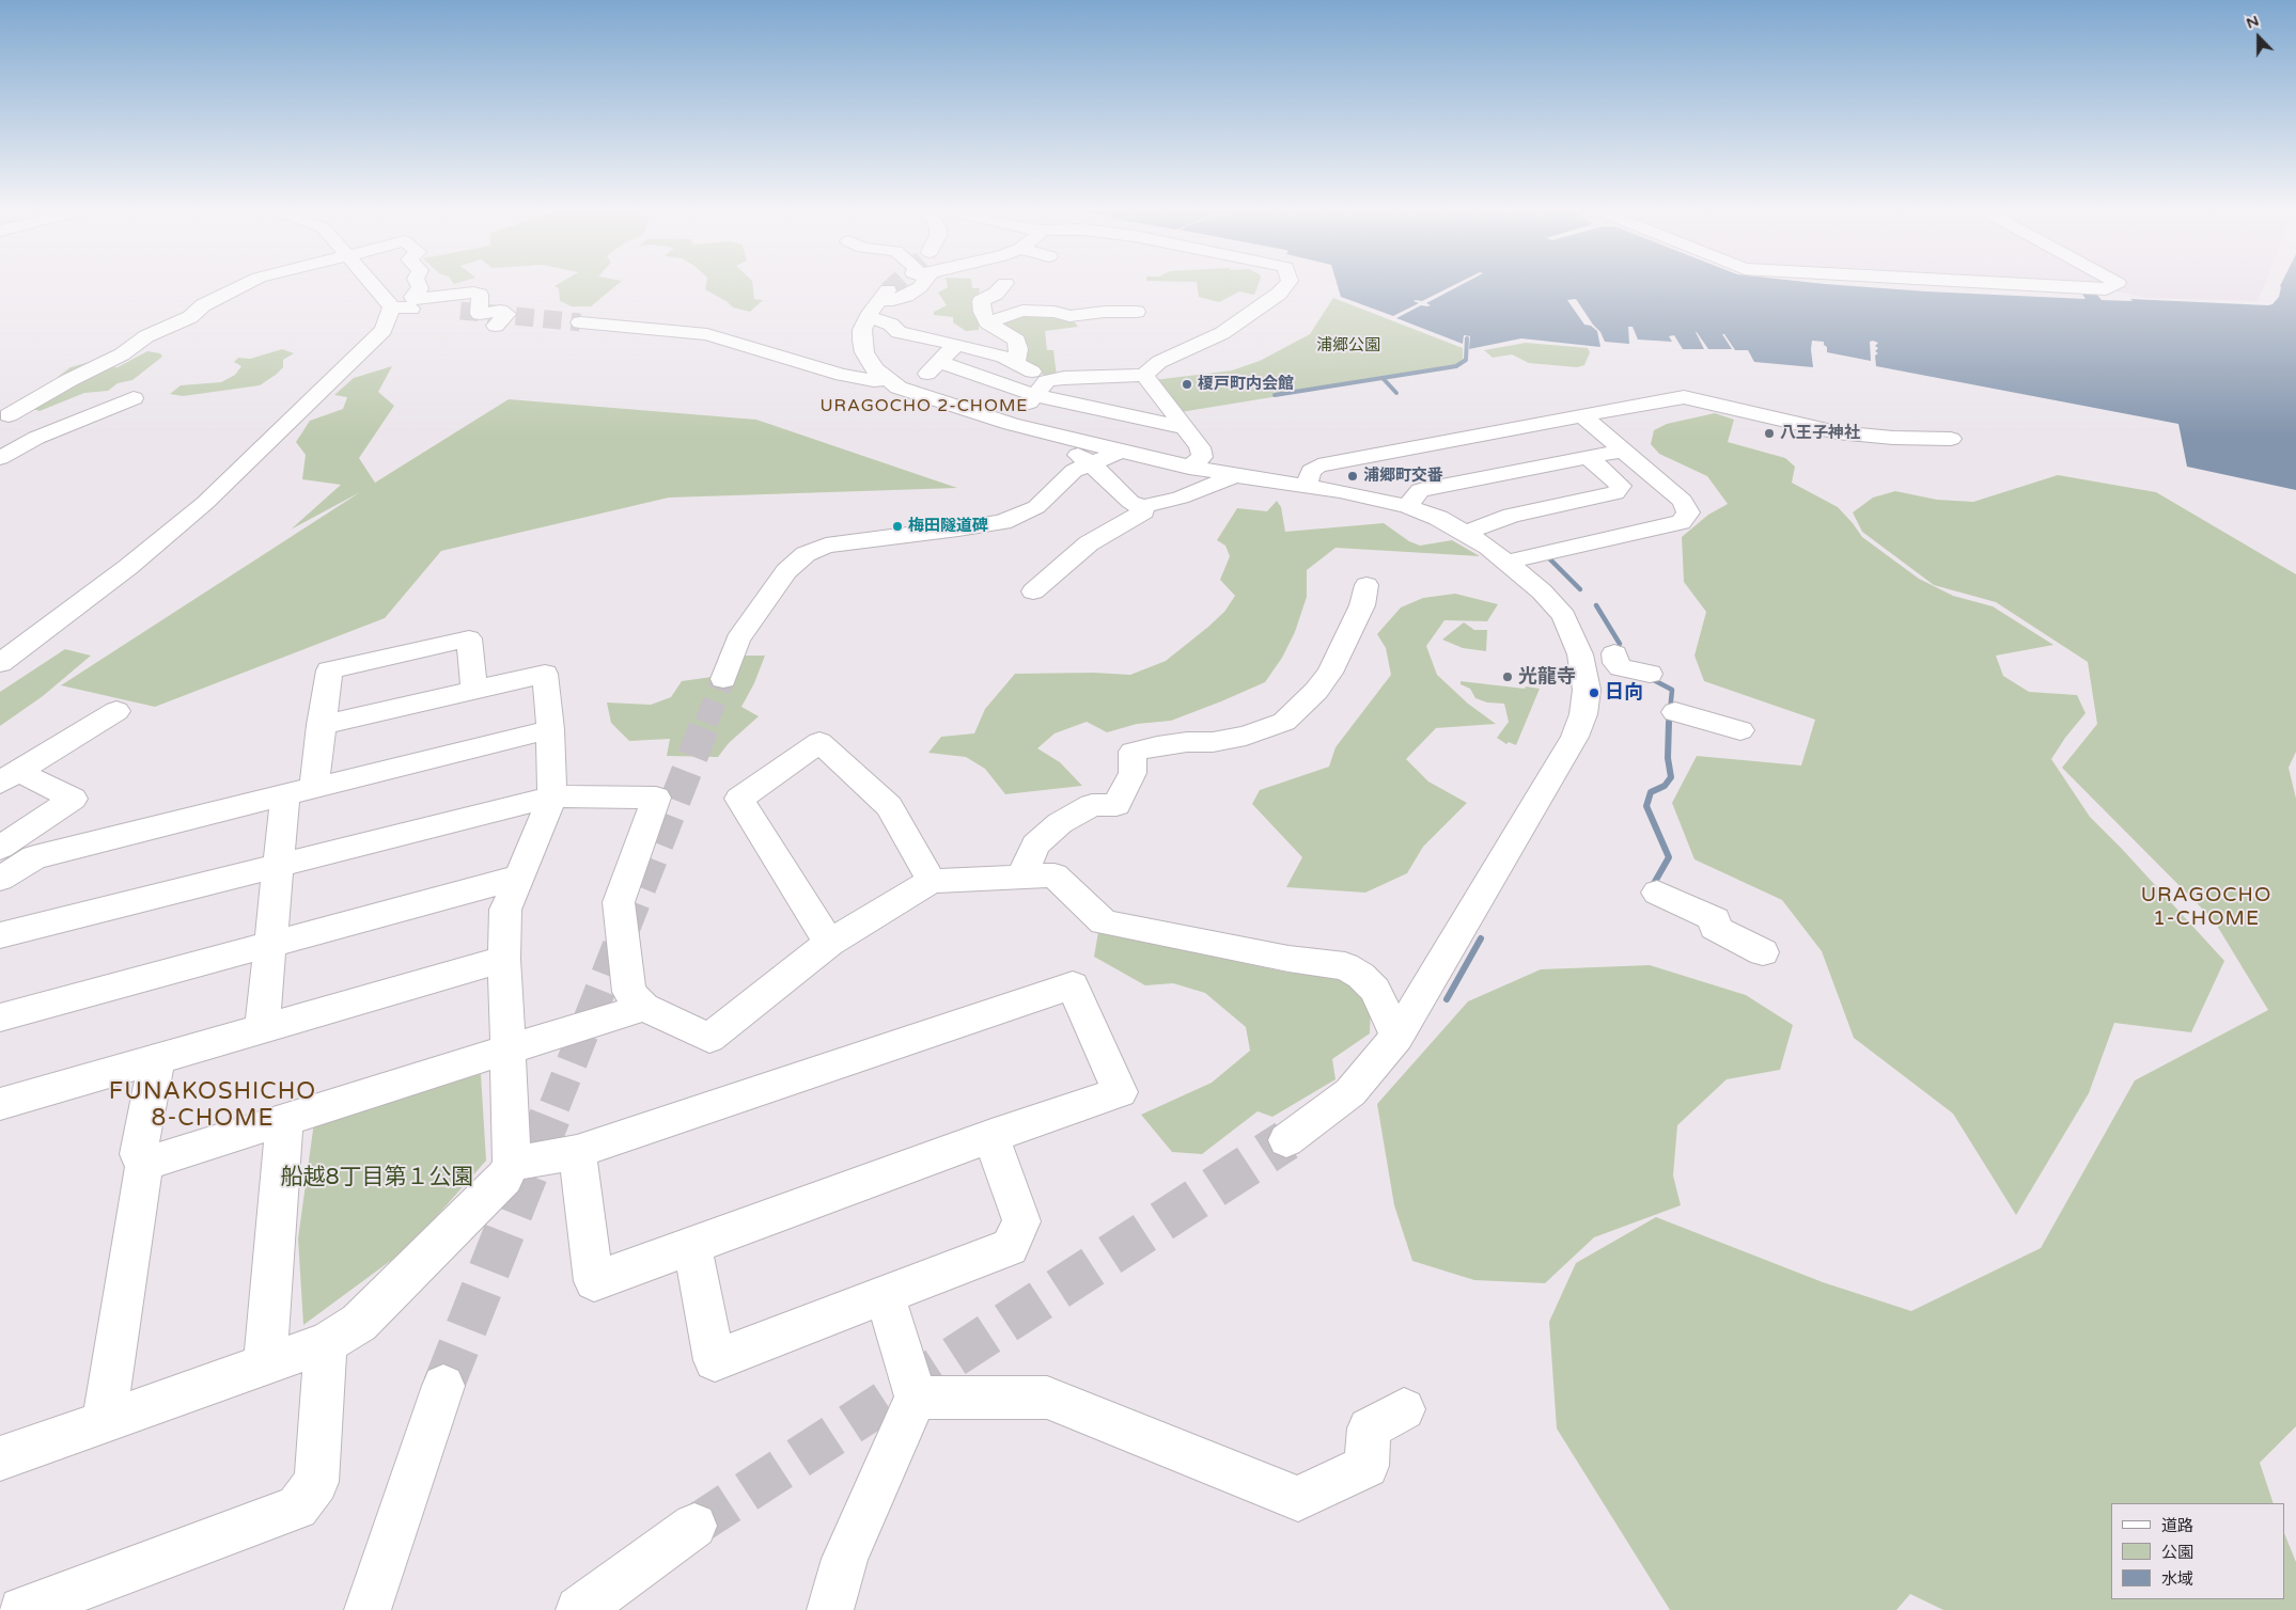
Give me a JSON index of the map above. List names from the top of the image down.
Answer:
{
  "districts": ["URAGOCHO 2-CHOME", "URAGOCHO 1-CHOME", "FUNAKOSHICHO 8-CHOME"],
  "parks": ["浦郷公園", "船越8丁目第１公園"],
  "places": [
    "榎戸町内会館",
    "八王子神社",
    "浦郷町交番",
    "梅田隧道碑",
    "光龍寺",
    "日向"
  ],
  "legend": ["道路", "公園", "水域"],
  "north": "top"
}
